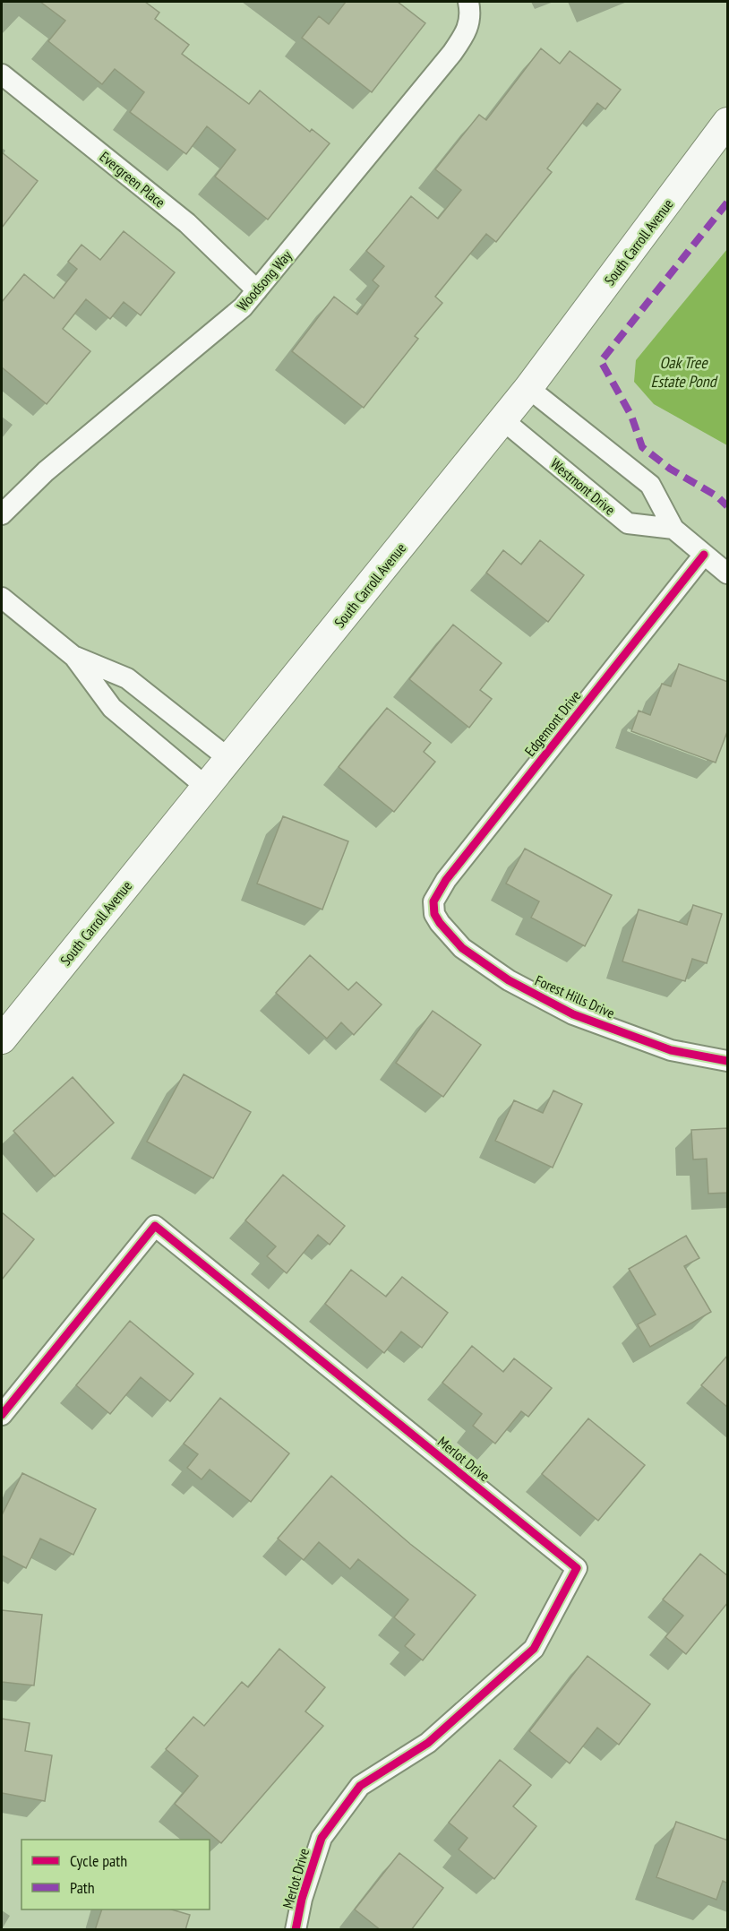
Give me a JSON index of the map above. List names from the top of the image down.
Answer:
{
  "streets": {
    "main road": ["South Carroll Avenue"],
    "street": [
      "Evergreen Place",
      "Woodsong Way",
      "Westmont Drive",
      "Edgemont Drive",
      "Forest Hills Drive",
      "Merlot Drive"
    ]
  },
  "crossings": [
    ["Evergreen Place", "Woodsong Way"],
    ["South Carroll Avenue", "Westmont Drive"],
    ["Edgemont Drive", "Forest Hills Drive"]
  ],
  "water": ["Oak Tree Estate Pond"],
  "legend": ["Cycle path", "Path"]
}
